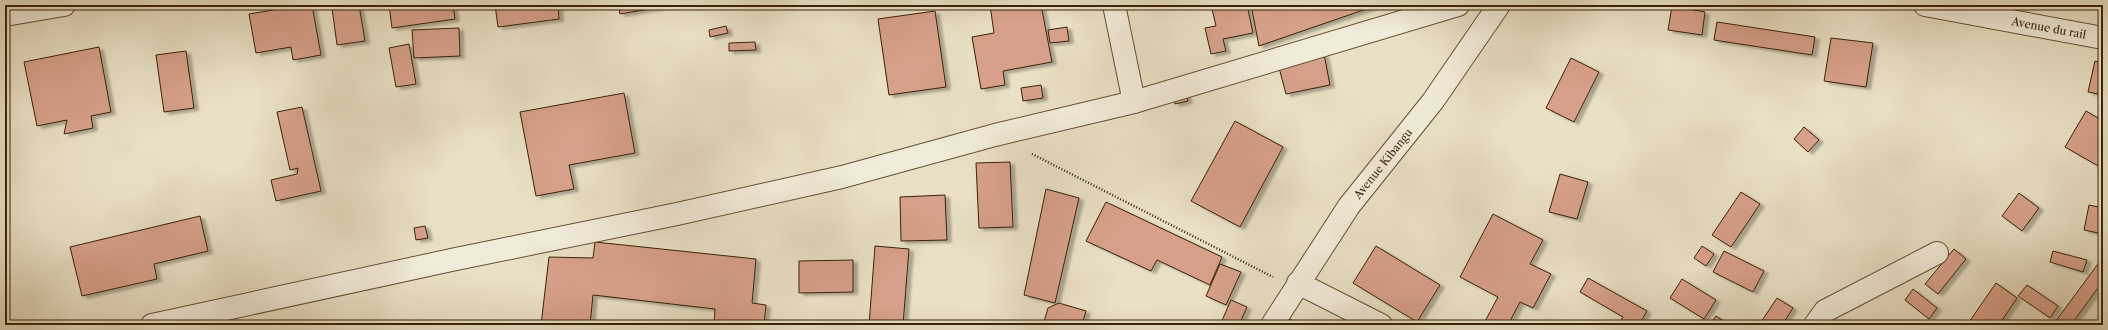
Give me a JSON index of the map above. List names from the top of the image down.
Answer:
{
  "streets": {
    "street": ["Avenue du rail", "Avenue Kibangu"]
  }
}
